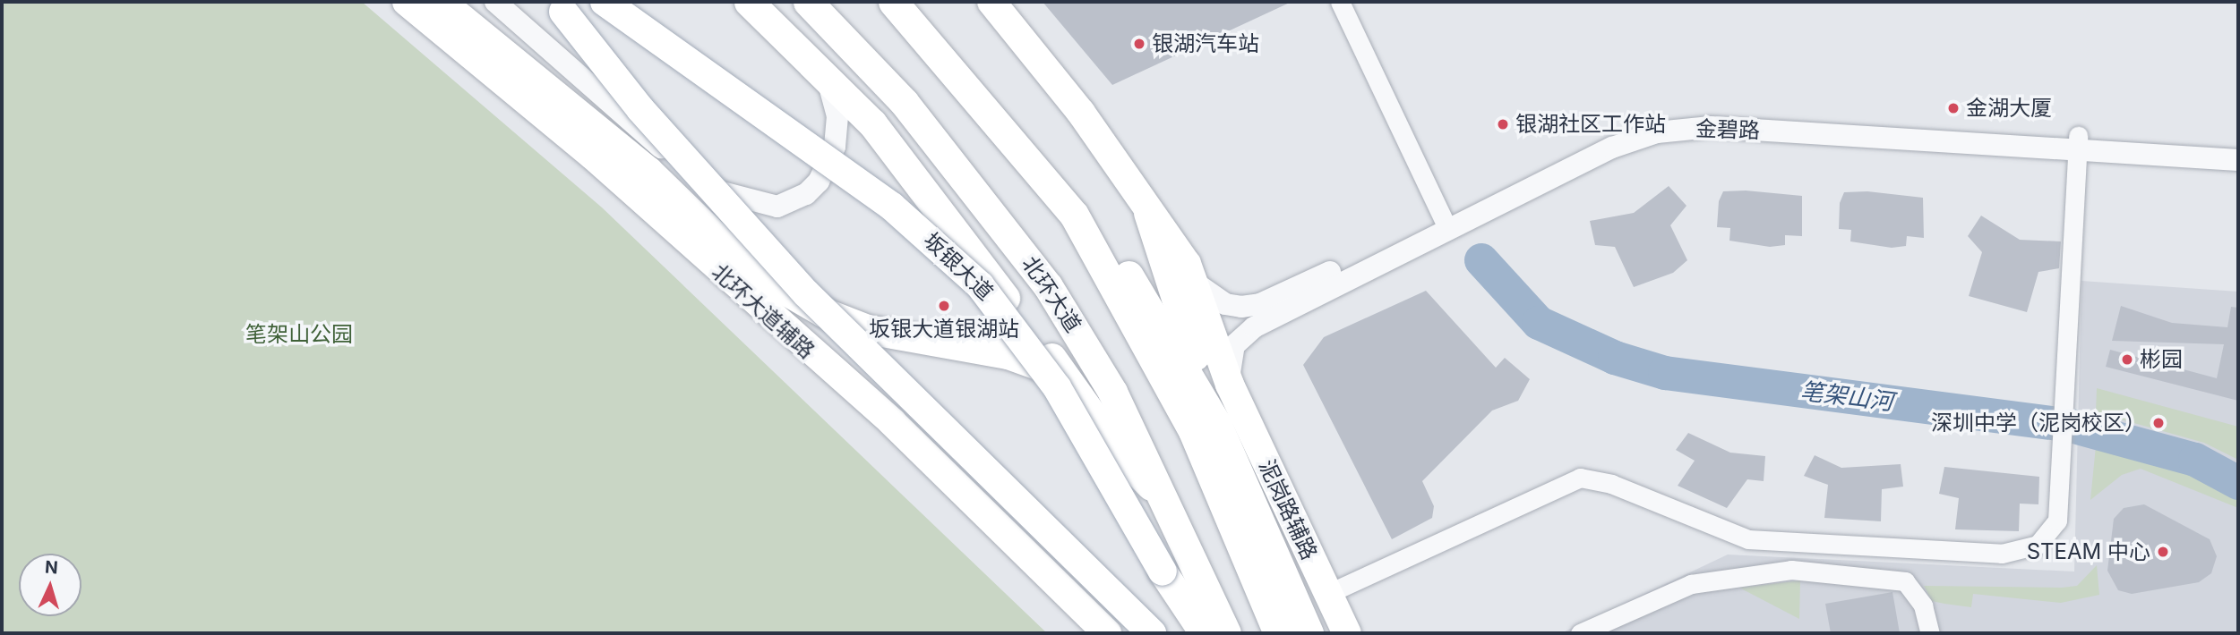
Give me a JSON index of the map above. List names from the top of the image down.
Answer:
{
  "streets": {
    "highway": ["北环大道"],
    "main road": ["坂银大道", "北环大道辅路", "泥岗路辅路"],
    "street": ["金碧路"]
  },
  "crossings": [
    ["金碧路", "泥岗路辅路"]
  ],
  "water": ["笔架山河"],
  "parks": ["笔架山公园"],
  "places": [
    "银湖汽车站",
    "金湖大厦",
    "银湖社区工作站",
    "坂银大道银湖站",
    "彬园",
    "深圳中学（泥岗校区）",
    "STEAM 中心"
  ],
  "north": "top"
}
